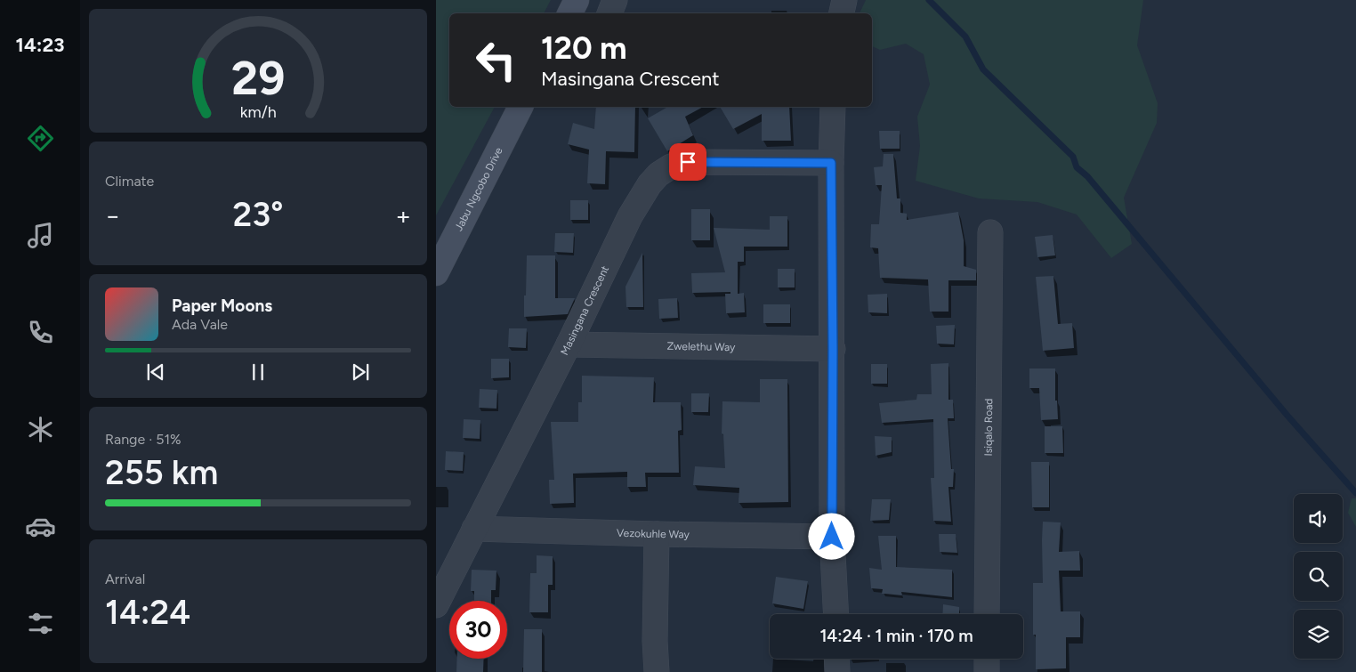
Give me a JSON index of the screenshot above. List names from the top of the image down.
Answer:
{
  "streets": {
    "main road": ["Jabu Ngcobo Drive"],
    "street": [
      "Masingana Crescent",
      "Zwelethu Way",
      "Isiqalo Road",
      "Vezokuhle Way"
    ]
  },
  "crossings": [
    ["Masingana Crescent", "Zwelethu Way"],
    ["Masingana Crescent", "Vezokuhle Way"]
  ],
  "page": {
    "tabs": "14:23",
    "turn": ["120 m", "Masingana Crescent"],
    "tile": [
      "Climate",
      ["Range · 51%", "255 km"],
      ["Arrival", "14:24"]
    ],
    "heat": ["−", "23°", "+"],
    "song": ["Paper Moons", "Ada Vale"],
    "limit": "30",
    "trip": "14:24 · 1 min · 170 m",
    "gauge": ["29", "km/h"]
  }
}
